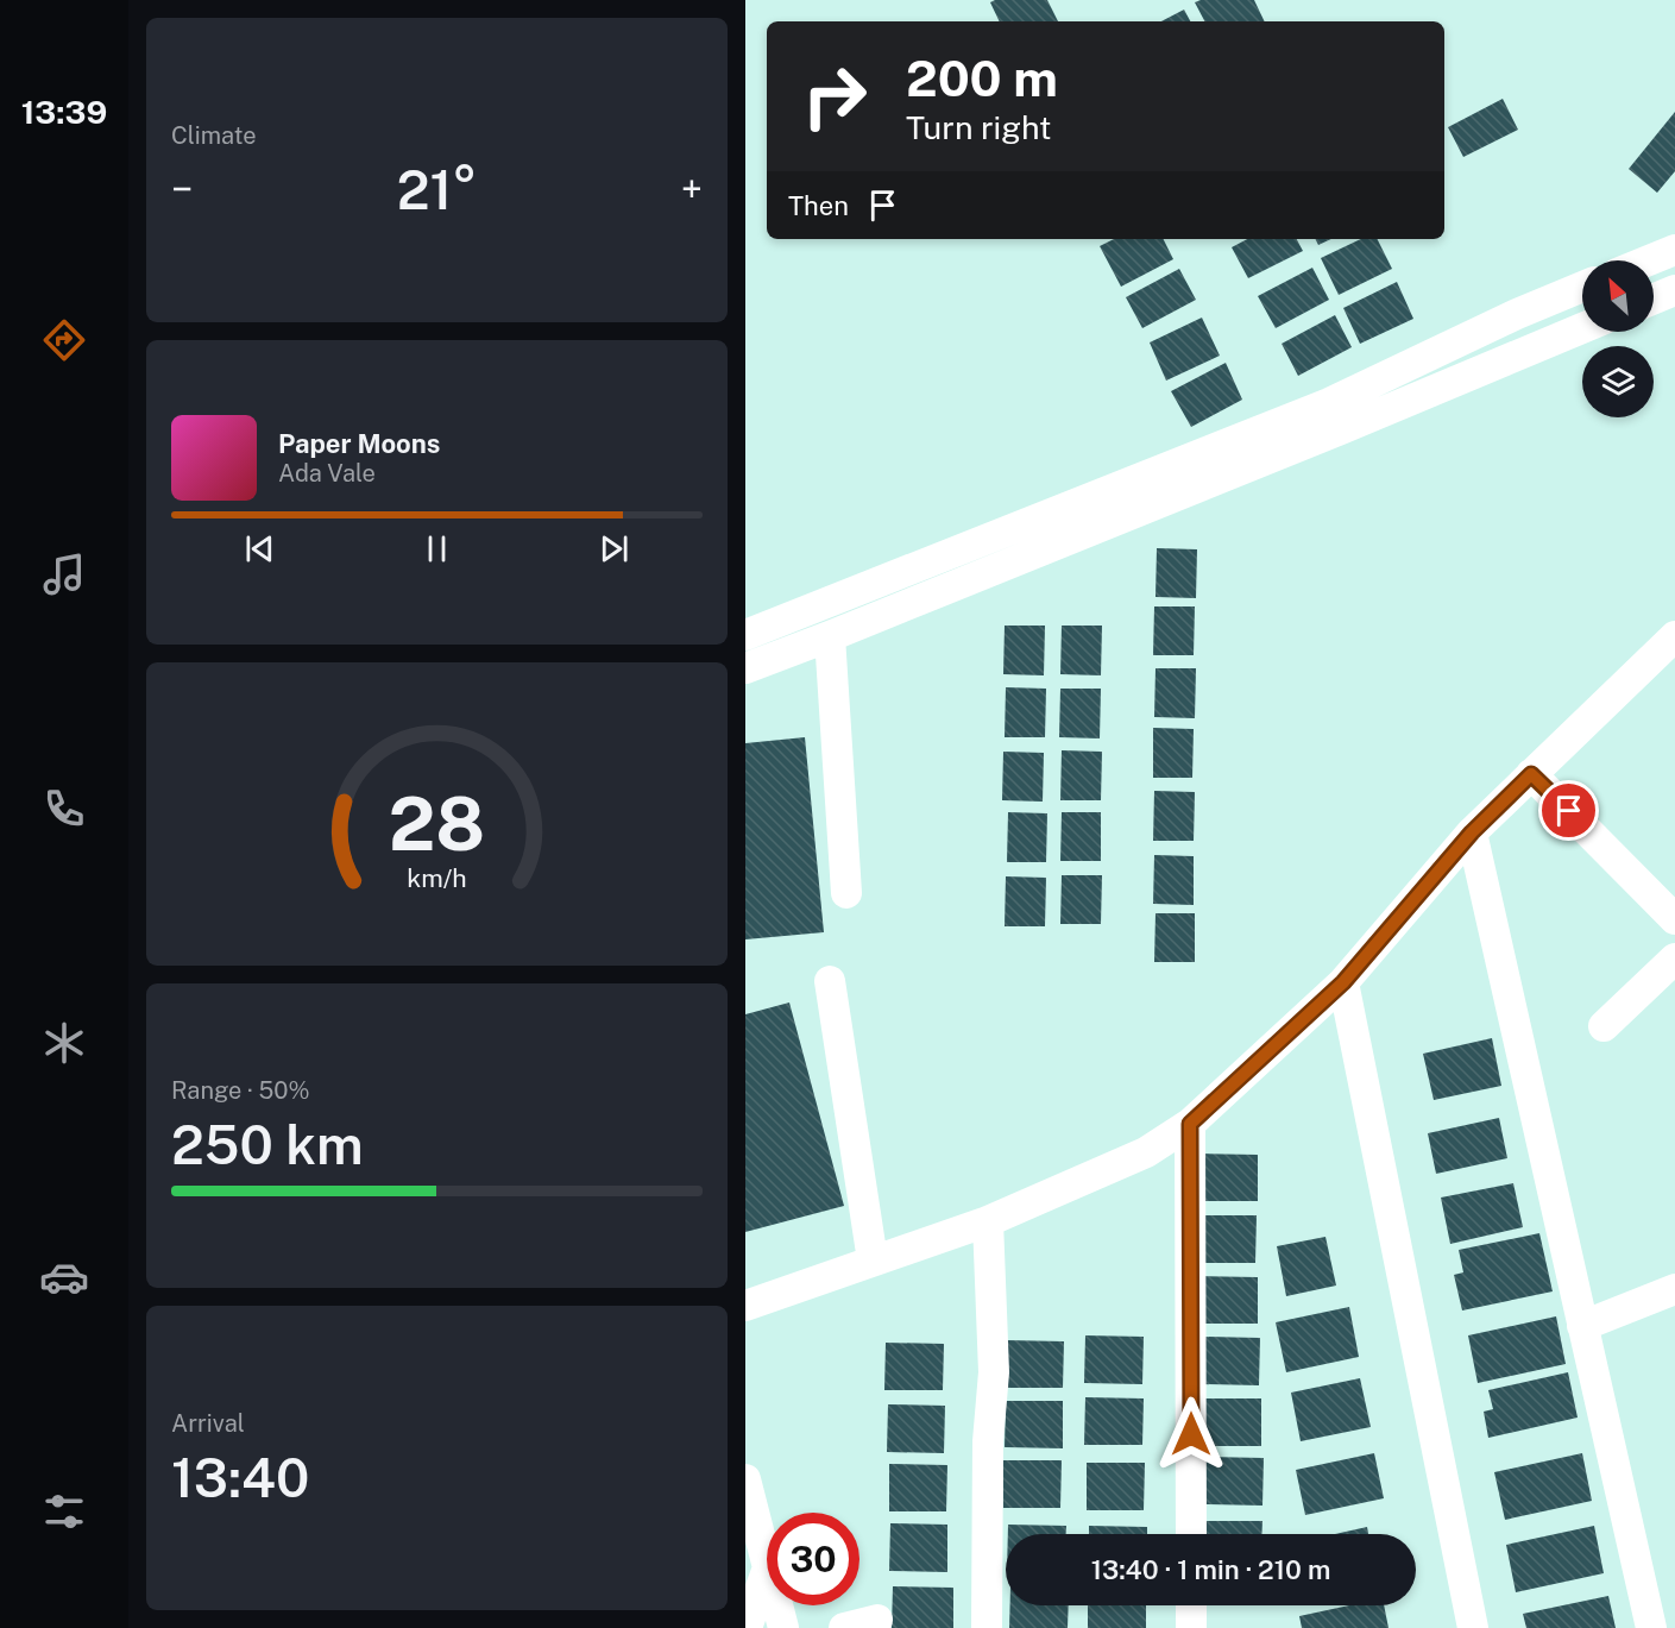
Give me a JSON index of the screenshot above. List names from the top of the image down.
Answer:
{
  "north": "top left",
  "page": {
    "tabs": "13:39",
    "tile": [
      "Climate",
      ["Range · 50%", "250 km"],
      ["Arrival", "13:40"]
    ],
    "turn": ["200 m", "Turn right"],
    "heat": ["−", "21°", "+"],
    "then": "Then",
    "song": ["Paper Moons", "Ada Vale"],
    "limit": "30",
    "trip": "13:40 · 1 min · 210 m",
    "gauge": ["28", "km/h"]
  }
}
